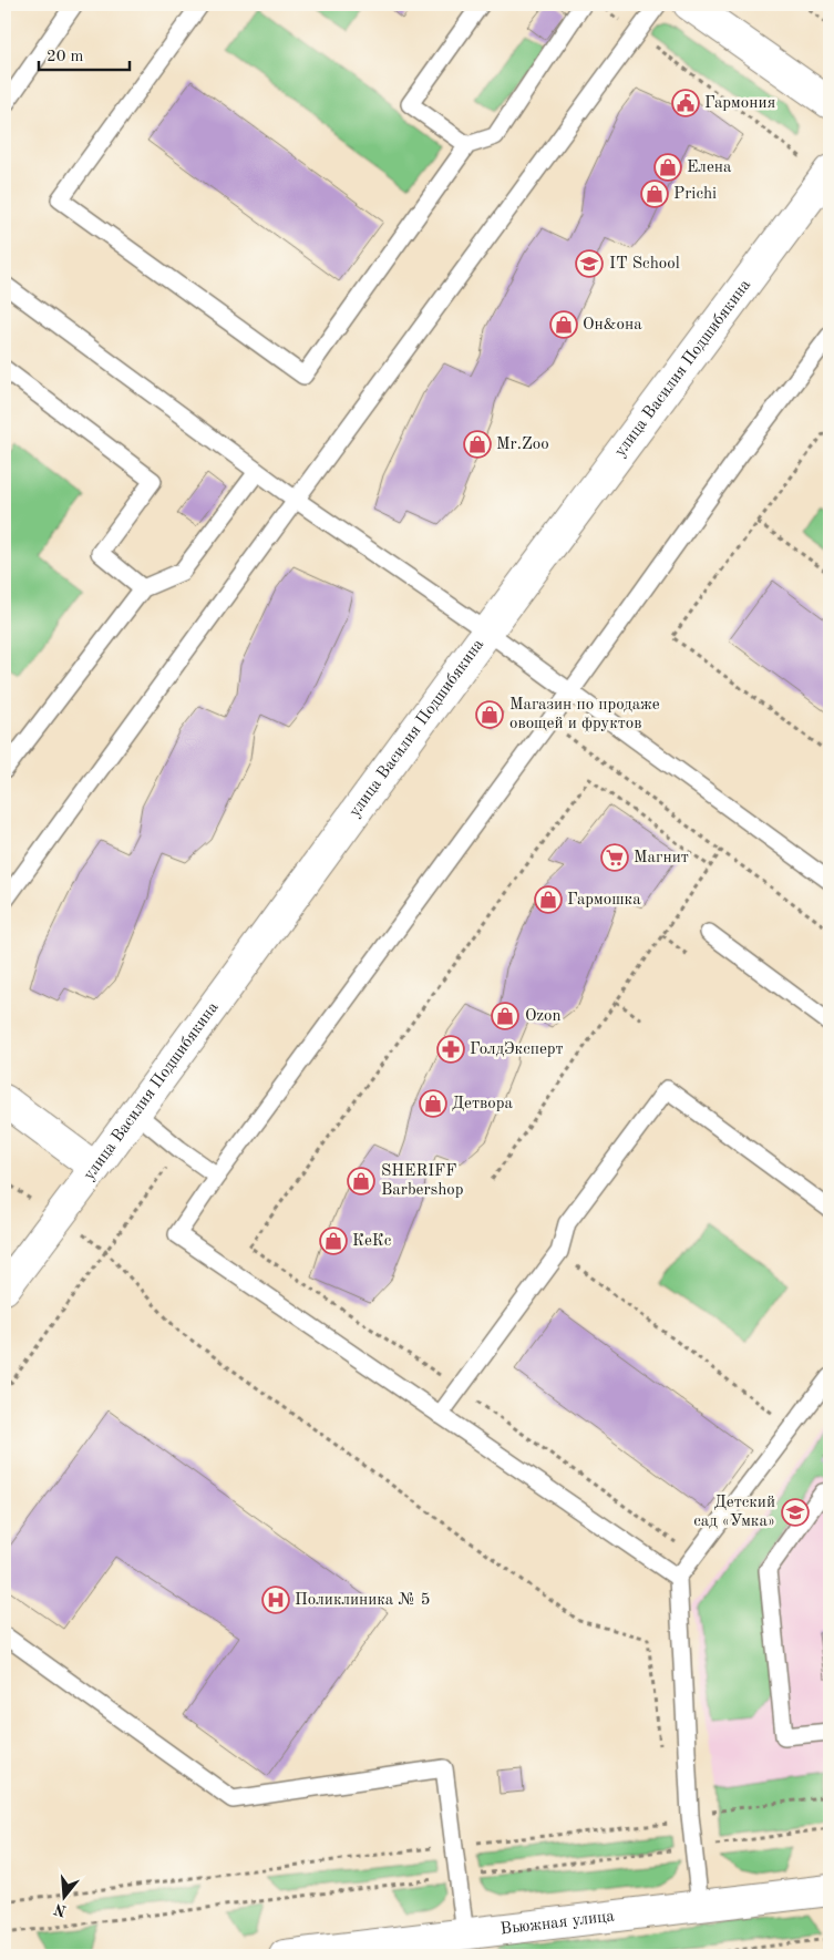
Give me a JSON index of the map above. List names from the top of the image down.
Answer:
{
  "streets": {
    "street": ["улица Василия Подшибякина", "Вьюжная улица"]
  },
  "places": {
    "public building": ["Гармония"],
    "shop": [
      "Елена",
      "Prichi",
      "Он&она",
      "Mr.Zoo",
      "Магазин по продаже овощей и фруктов",
      "Гармошка",
      "Ozon",
      "Детвора",
      "SHERIFF Barbershop",
      "КеКс"
    ],
    "school or university": ["IT School", "Детский сад «Умка»"],
    "supermarket": ["Магнит"],
    "pharmacy": ["ГолдЭксперт"],
    "hospital": ["Поликлиника № 5"]
  },
  "scale_bar": "20 m",
  "north": "bottom"
}
